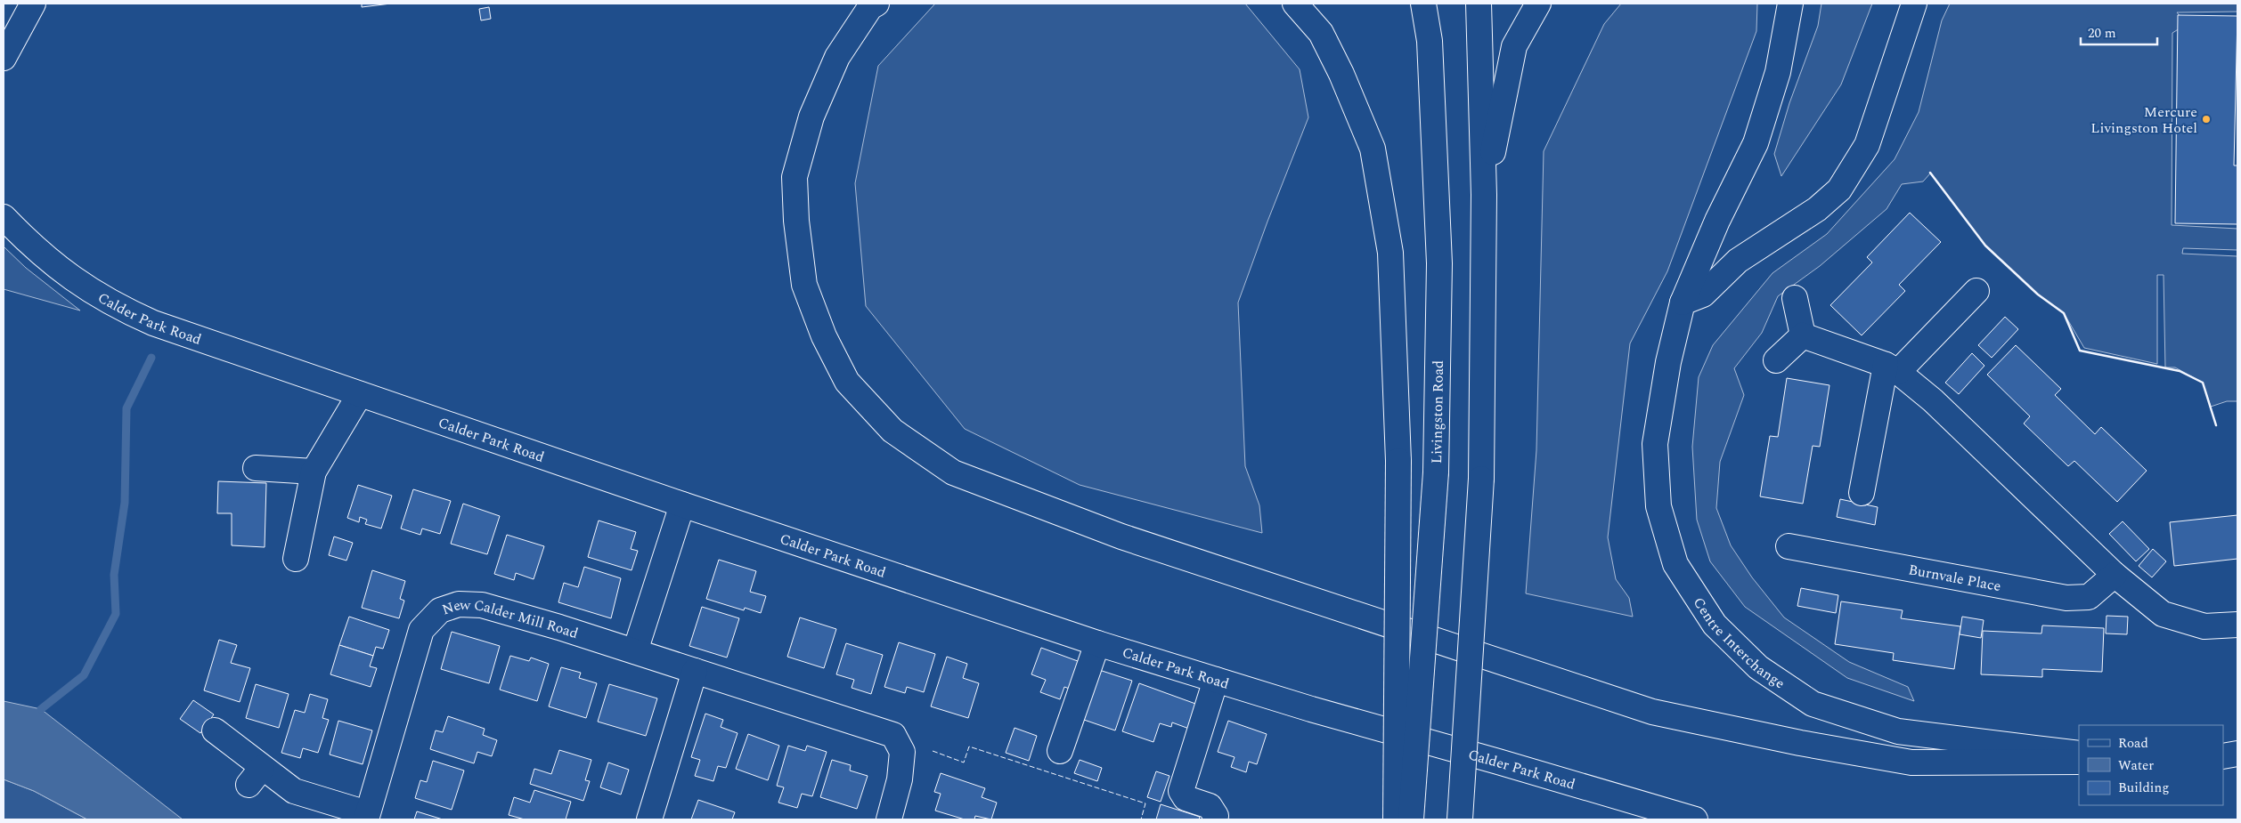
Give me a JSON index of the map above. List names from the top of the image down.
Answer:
{
  "streets": {
    "main road": [
      "Calder Park Road",
      "Livingston Road",
      "Burnvale Place",
      "New Calder Mill Road",
      "Centre Interchange"
    ]
  },
  "places": ["Mercure Livingston Hotel"],
  "legend": ["Road", "Water", "Building"],
  "scale_bar": "20 m"
}
